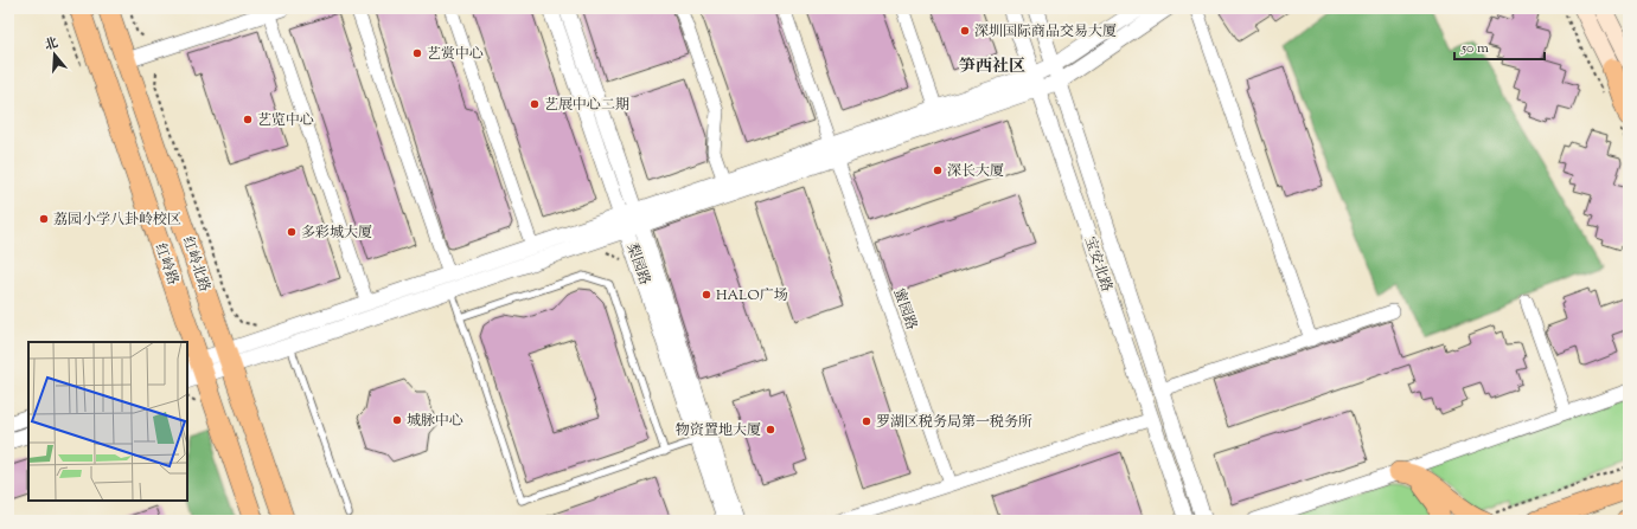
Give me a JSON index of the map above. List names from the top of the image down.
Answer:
{
  "streets": {
    "main road": ["红岭路", "红岭北路"],
    "street": ["梨园路", "宝安北路", "蜜园路"]
  },
  "districts": ["笋西社区"],
  "places": [
    "深圳国际商品交易大厦",
    "艺赏中心",
    "艺展中心二期",
    "艺览中心",
    "深长大厦",
    "荔园小学八卦岭校区",
    "多彩城大厦",
    "HALO广场",
    "城脉中心",
    "罗湖区税务局第一税务所",
    "物资置地大厦"
  ],
  "scale_bar": "50 m",
  "north": "top"
}
